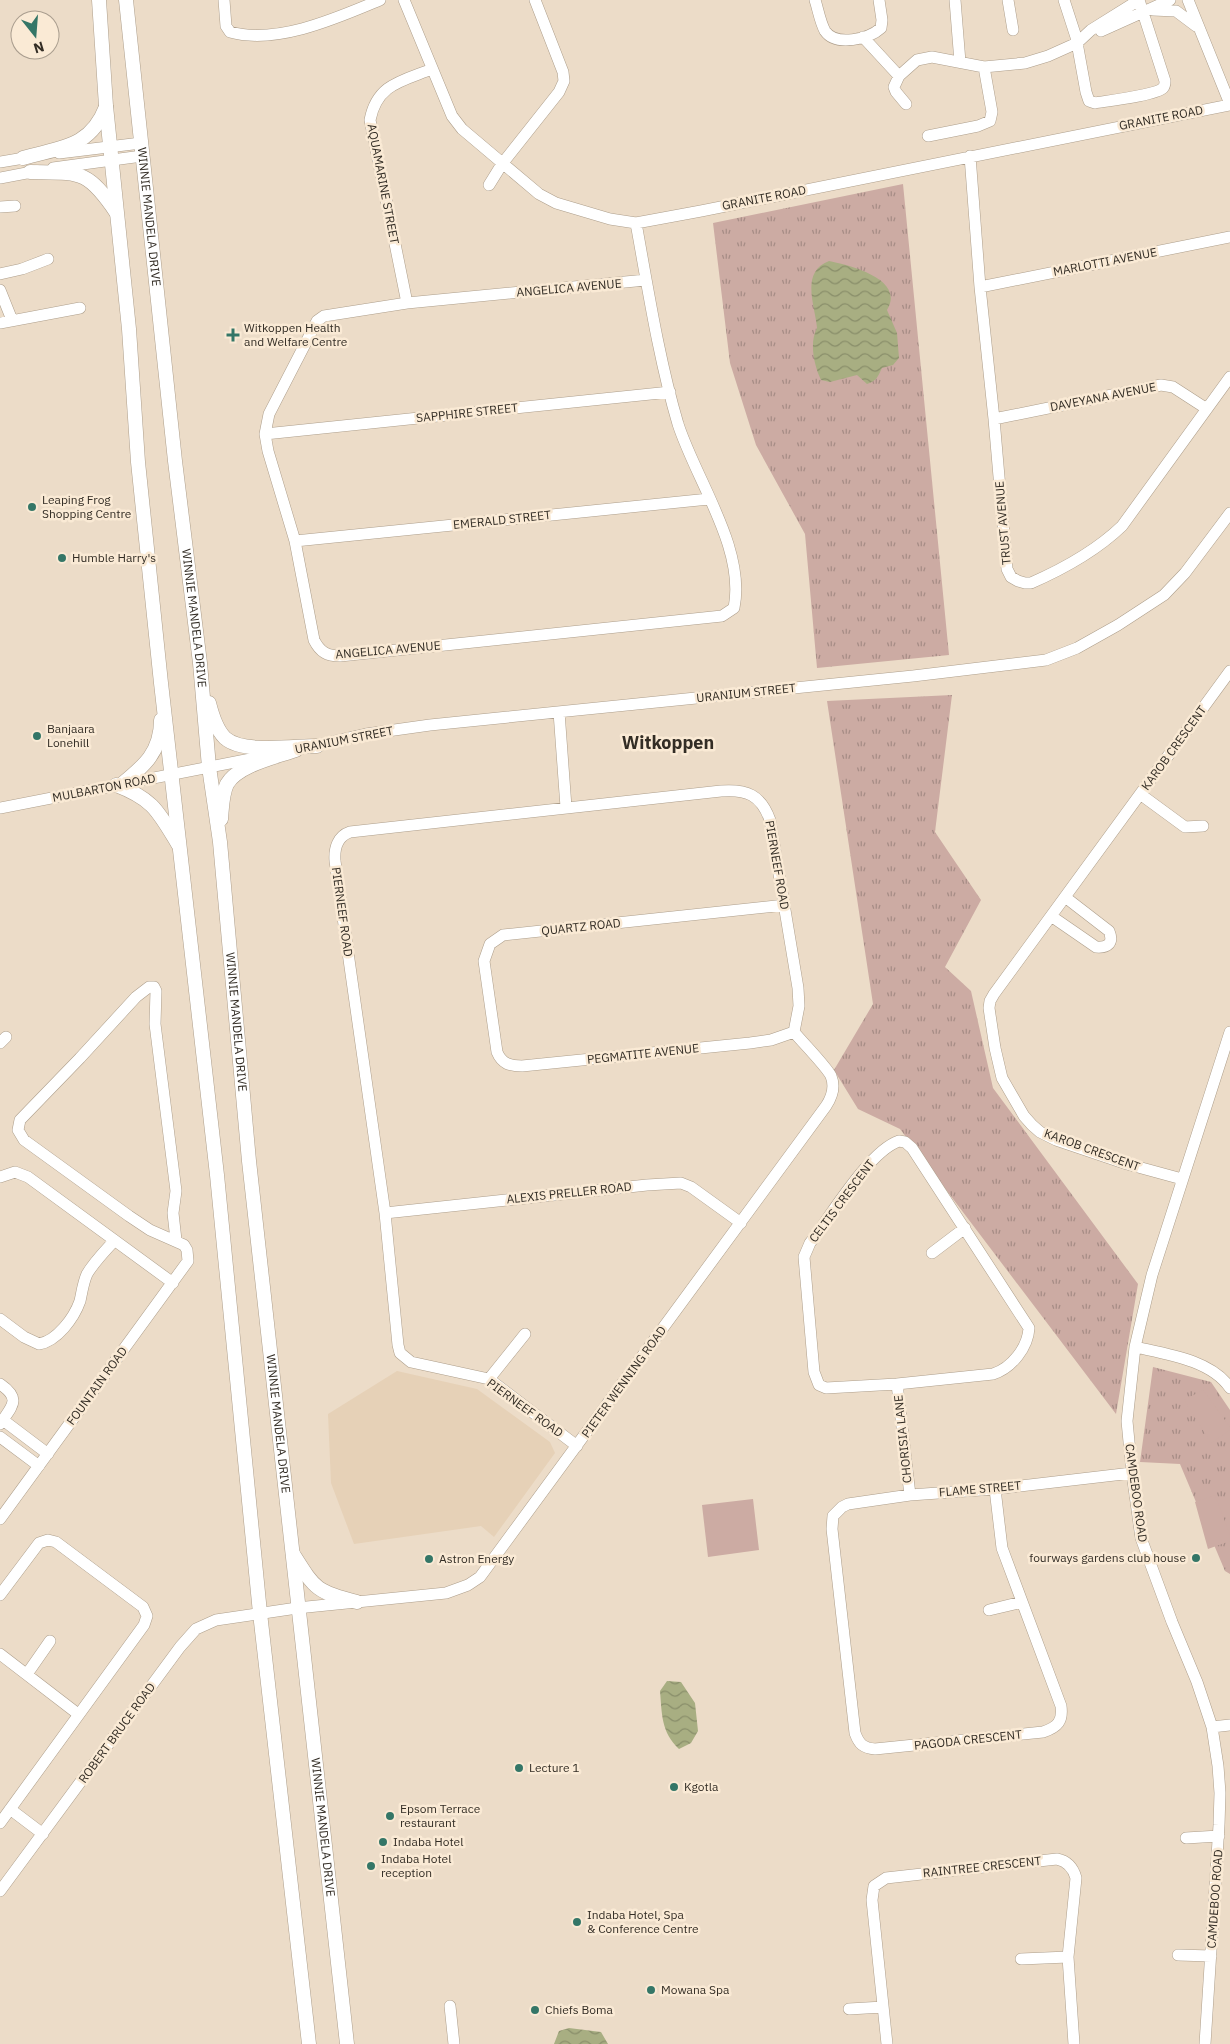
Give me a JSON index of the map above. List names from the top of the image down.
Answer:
{
  "streets": {
    "main road": ["WINNIE MANDELA DRIVE"],
    "street": [
      "GRANITE ROAD",
      "AQUAMARINE STREET",
      "MARLOTTI AVENUE",
      "ANGELICA AVENUE",
      "DAVEYANA AVENUE",
      "SAPPHIRE STREET",
      "EMERALD STREET",
      "TRUST AVENUE",
      "URANIUM STREET",
      "KAROB CRESCENT",
      "MULBARTON ROAD",
      "PIERNEEF ROAD",
      "QUARTZ ROAD",
      "PEGMATITE AVENUE",
      "ALEXIS PRELLER ROAD",
      "CELTIS CRESCENT",
      "PIETER WENNING ROAD",
      "FOUNTAIN ROAD",
      "CHORISIA LANE",
      "FLAME STREET",
      "CAMDEBOO ROAD",
      "ROBERT BRUCE ROAD",
      "PAGODA CRESCENT",
      "RAINTREE CRESCENT"
    ]
  },
  "crossings": [
    ["GRANITE ROAD", "AQUAMARINE STREET"],
    ["GRANITE ROAD", "ANGELICA AVENUE"],
    ["GRANITE ROAD", "TRUST AVENUE"],
    ["AQUAMARINE STREET", "ANGELICA AVENUE"],
    ["WINNIE MANDELA DRIVE", "URANIUM STREET"],
    ["WINNIE MANDELA DRIVE", "MULBARTON ROAD"],
    ["WINNIE MANDELA DRIVE", "PIETER WENNING ROAD"],
    ["WINNIE MANDELA DRIVE", "ROBERT BRUCE ROAD"],
    ["MARLOTTI AVENUE", "TRUST AVENUE"],
    ["ANGELICA AVENUE", "SAPPHIRE STREET"],
    ["ANGELICA AVENUE", "EMERALD STREET"],
    ["DAVEYANA AVENUE", "TRUST AVENUE"],
    ["URANIUM STREET", "MULBARTON ROAD"],
    ["KAROB CRESCENT", "CAMDEBOO ROAD"],
    ["PIERNEEF ROAD", "QUARTZ ROAD"],
    ["PIERNEEF ROAD", "PEGMATITE AVENUE"],
    ["PIERNEEF ROAD", "ALEXIS PRELLER ROAD"],
    ["PIERNEEF ROAD", "PIETER WENNING ROAD"],
    ["QUARTZ ROAD", "PEGMATITE AVENUE"],
    ["PEGMATITE AVENUE", "PIETER WENNING ROAD"],
    ["ALEXIS PRELLER ROAD", "PIETER WENNING ROAD"],
    ["CELTIS CRESCENT", "CHORISIA LANE"],
    ["PIETER WENNING ROAD", "ROBERT BRUCE ROAD"],
    ["CHORISIA LANE", "FLAME STREET"],
    ["FLAME STREET", "CAMDEBOO ROAD"],
    ["FLAME STREET", "PAGODA CRESCENT"]
  ],
  "districts": ["Witkoppen"],
  "places": {
    "health": ["Witkoppen Health and Welfare Centre"],
    "other": [
      "Leaping Frog Shopping Centre",
      "Humble Harry's",
      "Banjaara Lonehill",
      "fourways gardens club house",
      "Astron Energy",
      "Lecture 1",
      "Kgotla",
      "Epsom Terrace restaurant",
      "Indaba Hotel",
      "Indaba Hotel reception",
      "Indaba Hotel, Spa & Conference Centre",
      "Mowana Spa",
      "Chiefs Boma"
    ]
  },
  "north": "bottom"
}
